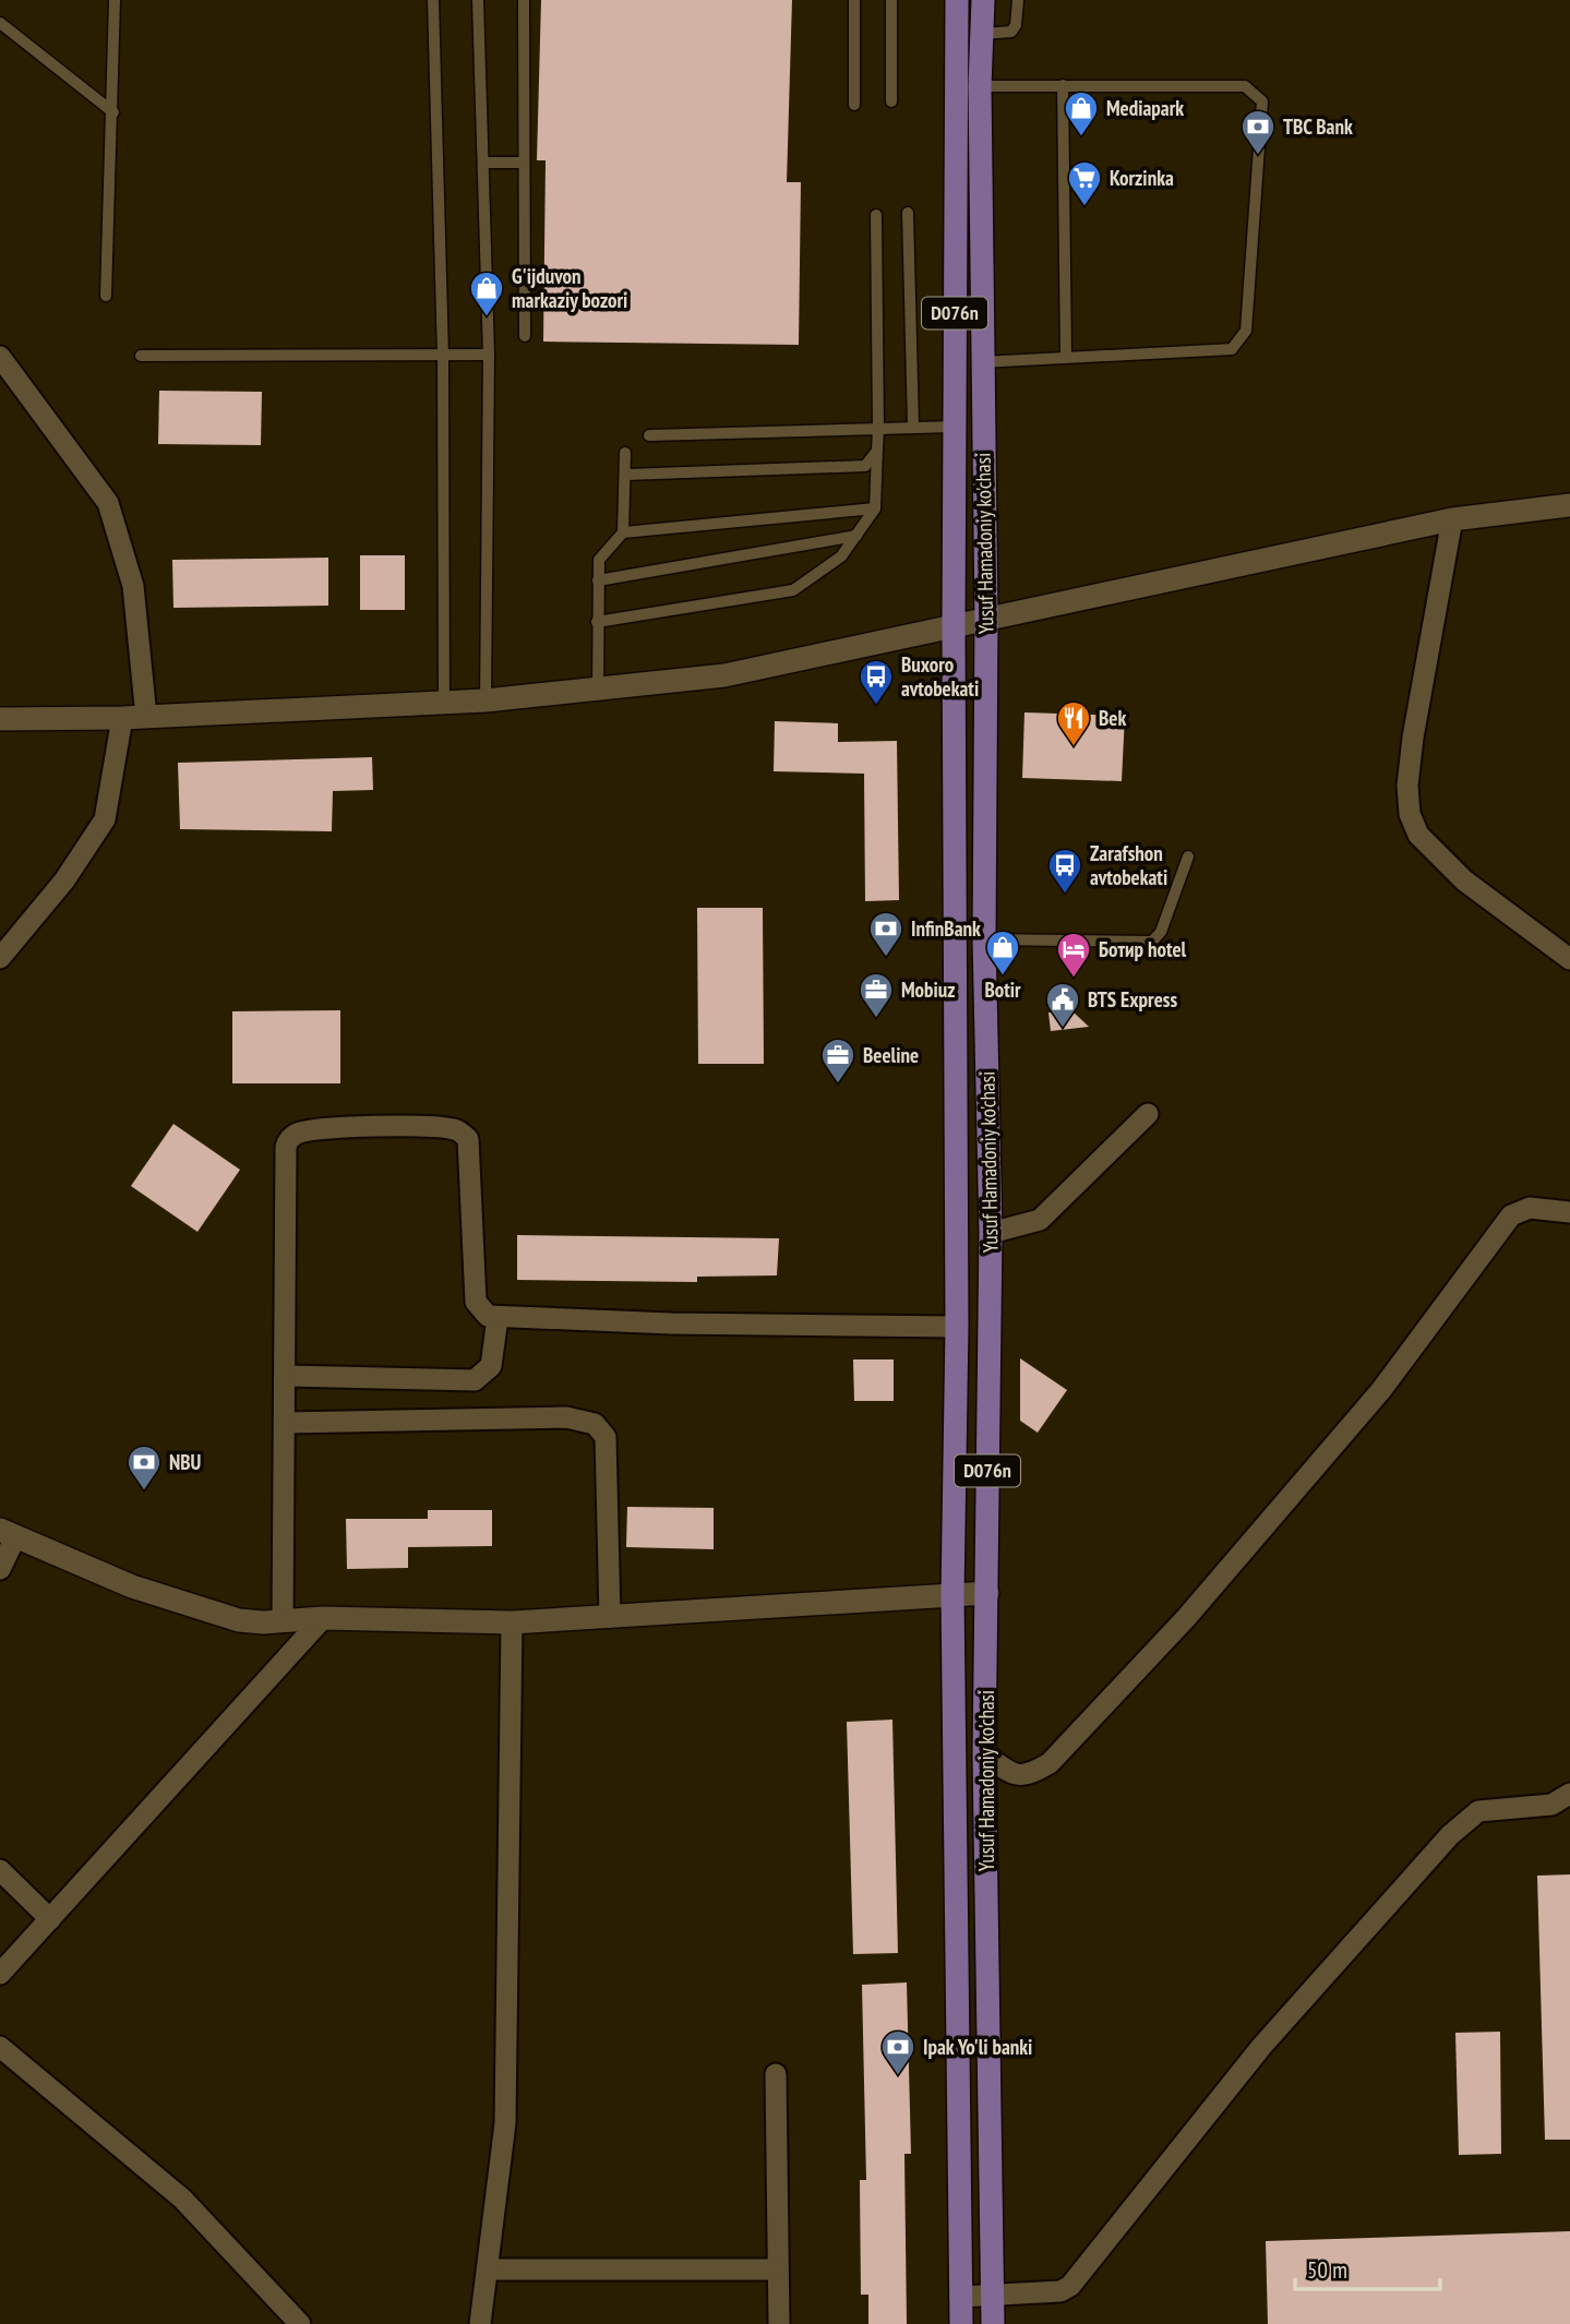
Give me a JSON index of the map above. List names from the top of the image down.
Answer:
{
  "streets": {
    "main road": ["D076n", "Yusuf Hamadoniy ko'chasi"]
  },
  "places": {
    "shop": ["Mediapark", "G'ijduvon markaziy bozori", "Botir"],
    "bank": [
      "TBC Bank",
      "InfinBank",
      "NBU",
      "Ipak Yo'li banki"
    ],
    "supermarket": ["Korzinka"],
    "bus stop": ["Buxoro avtobekati", "Zarafshon avtobekati"],
    "restaurant": ["Bek"],
    "hotel": ["Ботир hotel"],
    "office": ["Mobiuz", "Beeline"],
    "public building": ["BTS Express"]
  },
  "scale_bar": "50 m"
}
